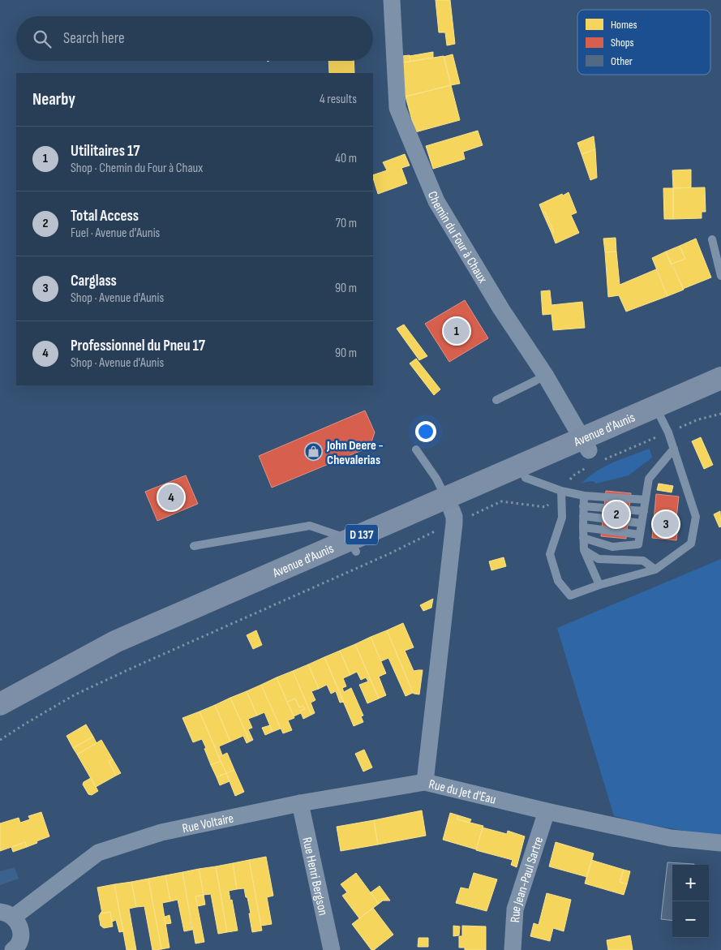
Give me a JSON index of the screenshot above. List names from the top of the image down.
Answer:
{
  "streets": {
    "main road": ["Avenue d'Aunis", "D 137"],
    "street": [
      "Chemin du Four à Chaux",
      "Rue du Jet d'Eau",
      "Rue Voltaire",
      "Rue Henri Bergson",
      "Rue Jean-Paul Sartre"
    ]
  },
  "crossings": [
    ["Chemin du Four à Chaux", "Avenue d'Aunis"],
    ["Avenue d'Aunis", "Rue du Jet d'Eau"],
    ["Rue du Jet d'Eau", "Rue Voltaire"],
    ["Rue du Jet d'Eau", "Rue Jean-Paul Sartre"],
    ["Rue Voltaire", "Rue Henri Bergson"]
  ],
  "places": {
    "shop": ["John Deere - Chevalerias"]
  },
  "legend": ["Homes", "Shops", "Other"],
  "page": {
    "search": "Search here",
    "heading": ["Nearby", "4 results"],
    "list": [
      {
        "mark": "1",
        "name": "Utilitaires 17",
        "note": "Shop · Chemin du Four à Chaux",
        "value": "40 m"
      },
      {
        "mark": "2",
        "name": "Total Access",
        "note": "Fuel · Avenue d'Aunis",
        "value": "70 m"
      },
      {
        "mark": "3",
        "name": "Carglass",
        "note": "Shop · Avenue d'Aunis",
        "value": "90 m"
      },
      {
        "mark": "4",
        "name": "Professionnel du Pneu 17",
        "note": "Shop · Avenue d'Aunis",
        "value": "90 m"
      }
    ],
    "pins": [
      "1",
      "4",
      "2",
      "3"
    ],
    "map_buttons": ["+", "−"]
  }
}
